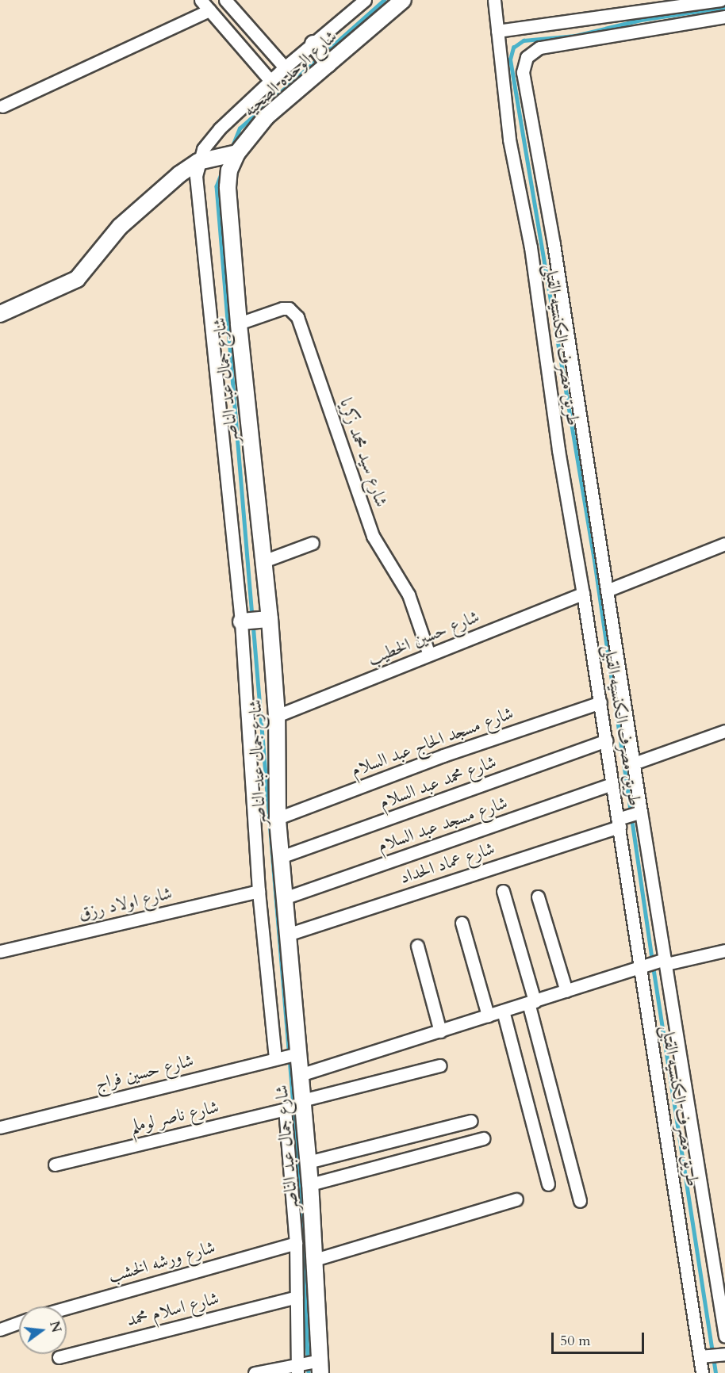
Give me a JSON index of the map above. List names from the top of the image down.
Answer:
{
  "streets": {
    "street": [
      "شارع الوحده الصحيه",
      "طريق مصرف الكنسيه القبلى",
      "شارع جمال عبد الناصر",
      "شارع سيد محمد زكريا",
      "شارع حسين الخطيب",
      "شارع مسجد الحاج عبد السلام",
      "شارع محمد عبد السلام",
      "شارع مسجد عبد السلام",
      "شارع عماد الحداد",
      "شارع اولاد رزق",
      "شارع حسين فراج",
      "شارع ناصر لوملم",
      "شارع ورشه الخشب",
      "شارع اسلام محمد"
    ]
  },
  "crossings": [
    ["شارع الوحده الصحيه", "شارع جمال عبد الناصر"],
    ["طريق مصرف الكنسيه القبلى", "شارع حسين الخطيب"],
    ["طريق مصرف الكنسيه القبلى", "شارع مسجد الحاج عبد السلام"],
    ["طريق مصرف الكنسيه القبلى", "شارع محمد عبد السلام"],
    ["طريق مصرف الكنسيه القبلى", "شارع مسجد عبد السلام"],
    ["طريق مصرف الكنسيه القبلى", "شارع عماد الحداد"],
    ["شارع جمال عبد الناصر", "شارع سيد محمد زكريا"],
    ["شارع جمال عبد الناصر", "شارع حسين الخطيب"],
    ["شارع جمال عبد الناصر", "شارع مسجد الحاج عبد السلام"],
    ["شارع جمال عبد الناصر", "شارع محمد عبد السلام"],
    ["شارع جمال عبد الناصر", "شارع مسجد عبد السلام"],
    ["شارع جمال عبد الناصر", "شارع عماد الحداد"],
    ["شارع جمال عبد الناصر", "شارع اولاد رزق"],
    ["شارع جمال عبد الناصر", "شارع حسين فراج"],
    ["شارع جمال عبد الناصر", "شارع ناصر لوملم"],
    ["شارع جمال عبد الناصر", "شارع ورشه الخشب"],
    ["شارع جمال عبد الناصر", "شارع اسلام محمد"],
    ["شارع سيد محمد زكريا", "شارع حسين الخطيب"]
  ],
  "scale_bar": "50 m",
  "north": "right"
}
